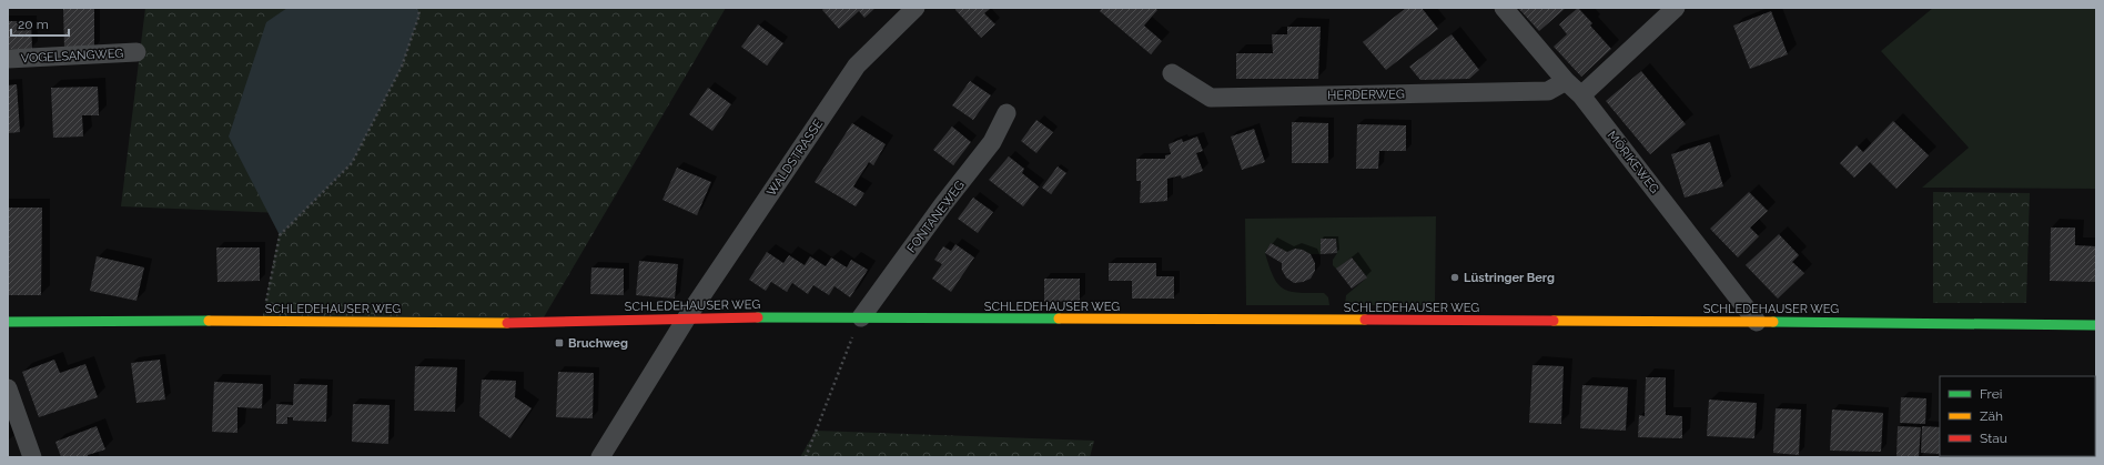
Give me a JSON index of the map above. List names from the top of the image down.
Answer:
{
  "streets": {
    "street": [
      "VOGELSANGWEG",
      "HERDERWEG",
      "WALDSTRASSE",
      "MÖRIKEWEG",
      "FONTANEWEG",
      "SCHLEDEHAUSER WEG"
    ]
  },
  "crossings": [
    ["HERDERWEG", "MÖRIKEWEG"],
    ["WALDSTRASSE", "SCHLEDEHAUSER WEG"],
    ["MÖRIKEWEG", "SCHLEDEHAUSER WEG"],
    ["FONTANEWEG", "SCHLEDEHAUSER WEG"]
  ],
  "places": {
    "other": ["Lüstringer Berg"],
    "transit": ["Bruchweg"]
  },
  "legend": ["Frei", "Zäh", "Stau"],
  "scale_bar": "20 m"
}
